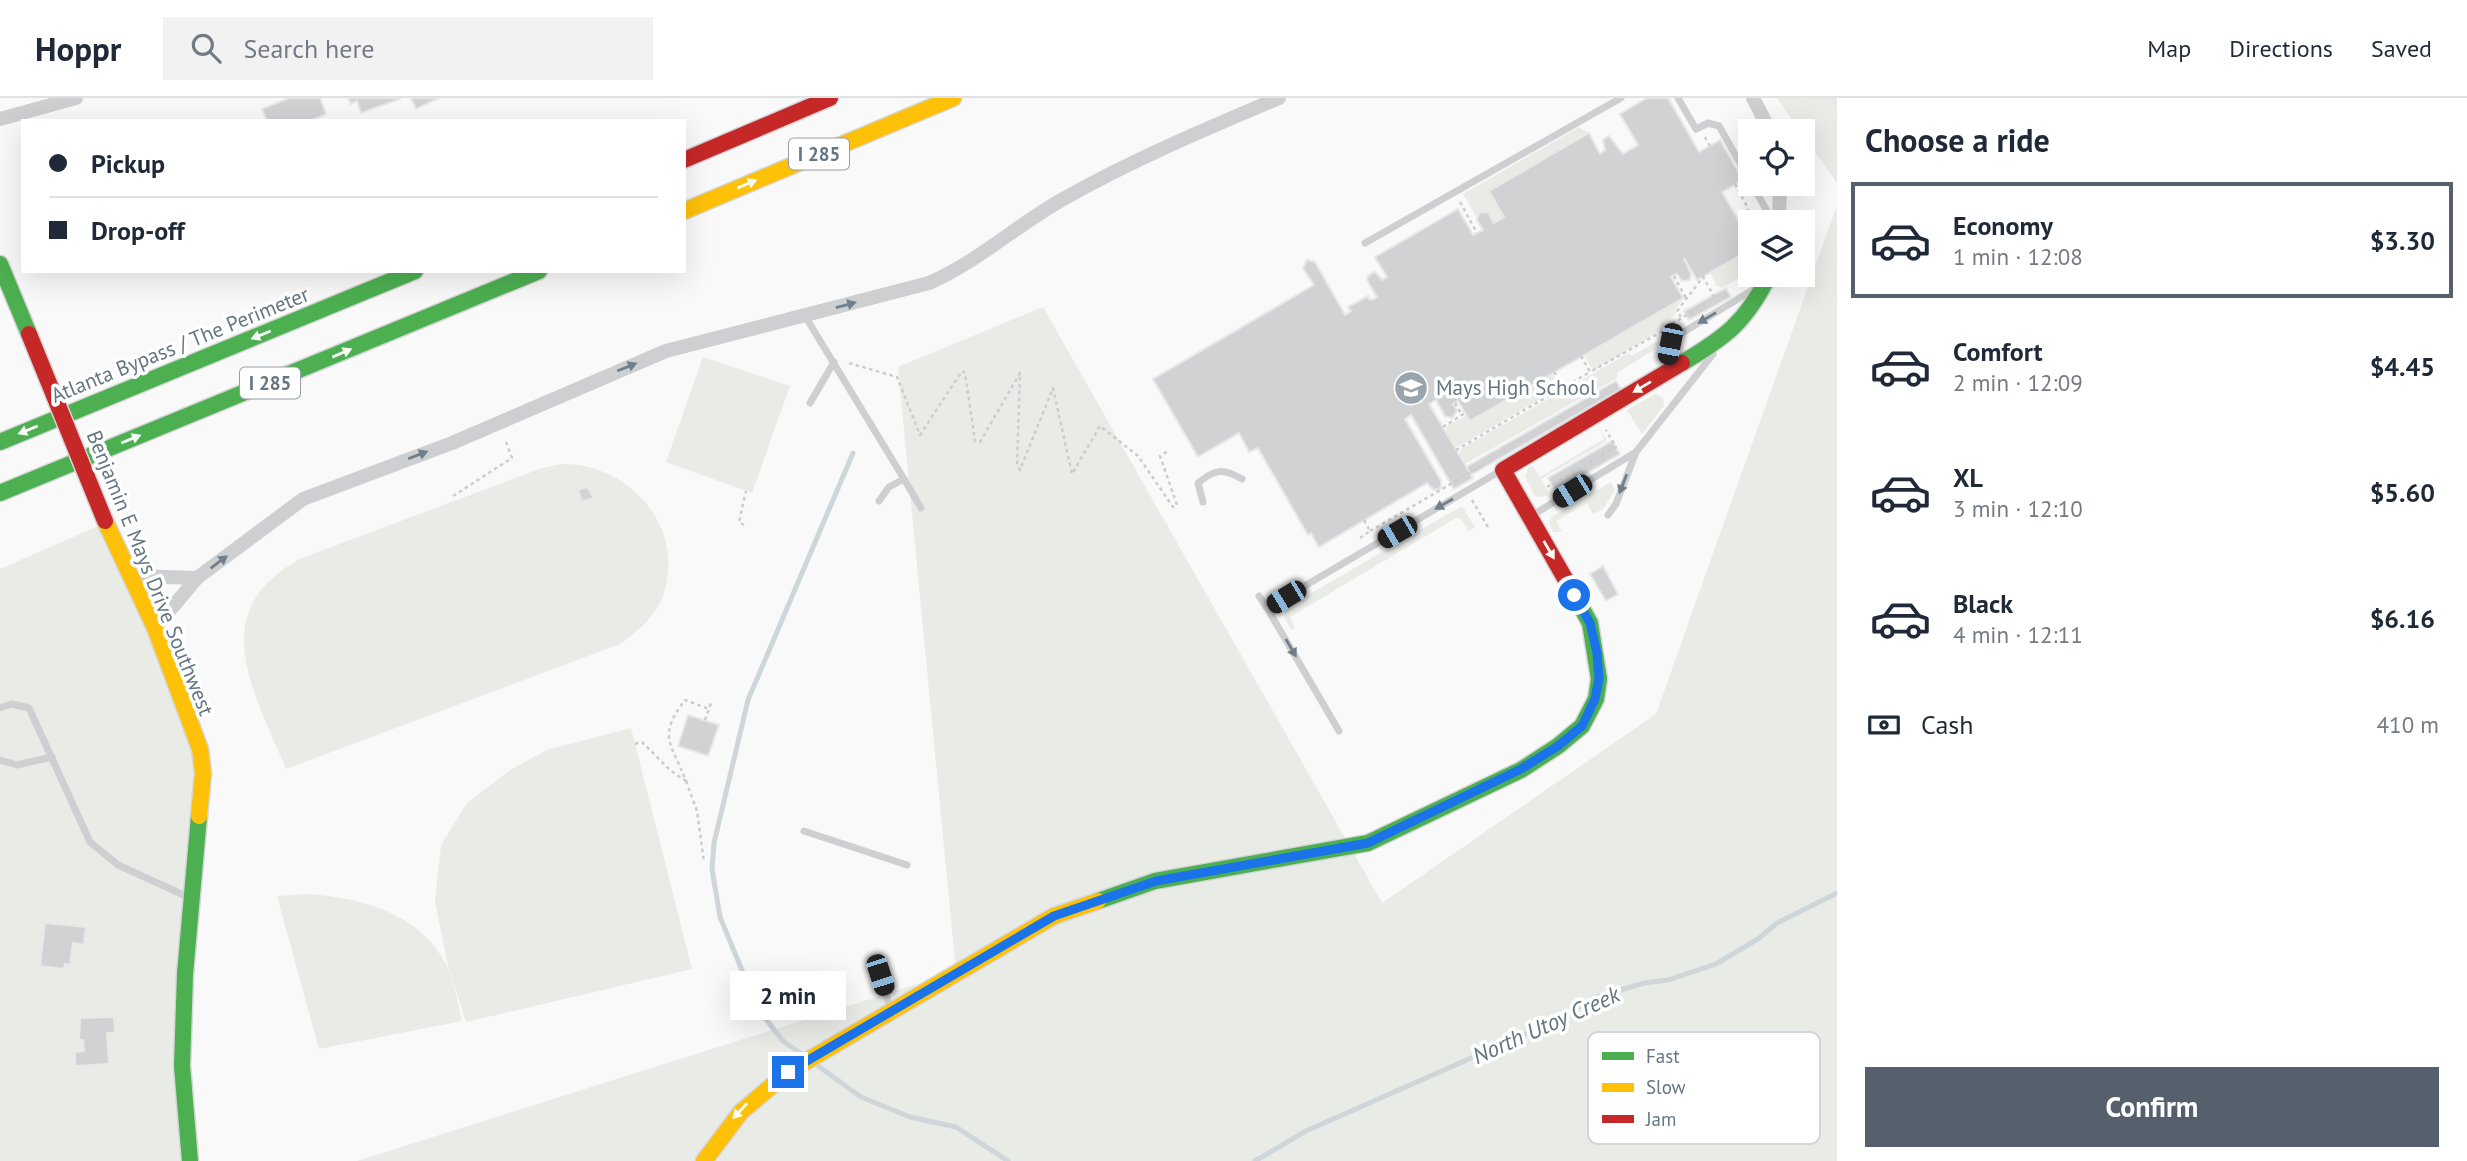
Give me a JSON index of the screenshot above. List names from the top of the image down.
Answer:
{
  "streets": {
    "main road": ["I 285", "Atlanta Bypass / The Perimeter", "Benjamin E Mays Drive Southwest"]
  },
  "water": ["North Utoy Creek"],
  "places": {
    "school or university": ["Mays High School"]
  },
  "legend": ["Fast", "Slow", "Jam"],
  "page": {
    "header": "Hoppr",
    "search": "Search here",
    "nav": ["Map", "Directions", "Saved"],
    "heading": "Choose a ride",
    "banner": ["Pickup", "Drop-off"],
    "list": [
      {
        "name": "Economy",
        "note": "1 min · 12:08",
        "value": "$3.30"
      },
      {
        "name": "Comfort",
        "note": "2 min · 12:09",
        "value": "$4.45"
      },
      {
        "name": "XL",
        "note": "3 min · 12:10",
        "value": "$5.60"
      },
      {
        "name": "Black",
        "note": "4 min · 12:11",
        "value": "$6.16"
      }
    ],
    "pay": ["Cash", "410 m"],
    "bubble": "2 min",
    "buttons": "Confirm"
  }
}
